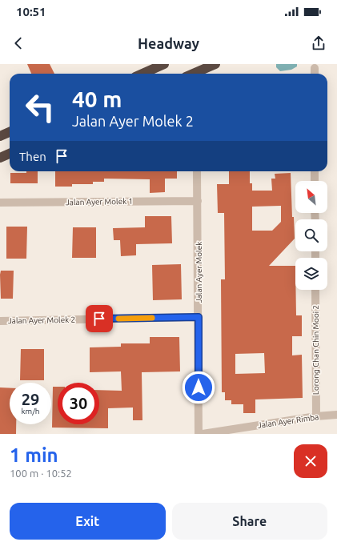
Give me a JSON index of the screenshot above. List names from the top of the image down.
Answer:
{
  "streets": {
    "street": [
      "Jalan Ayer Molek 1",
      "Jalan Ayer Molek",
      "Jalan Ayer Molek 2",
      "Lorong Chan Chin Mooi 2",
      "Jalan Ayer Rimba"
    ]
  },
  "crossings": [
    ["Jalan Ayer Molek 1", "Jalan Ayer Molek"],
    ["Jalan Ayer Molek", "Jalan Ayer Molek 2"],
    ["Lorong Chan Chin Mooi 2", "Jalan Ayer Rimba"]
  ],
  "north": "top left",
  "page": {
    "status": "10:51",
    "header": "Headway",
    "turn": ["40 m", "Jalan Ayer Molek 2"],
    "then": "Then",
    "speed": "29 km/h",
    "limit": "30",
    "heading": ["1 min", "100 m · 10:52"],
    "buttons": ["Exit", "Share"]
  }
}
